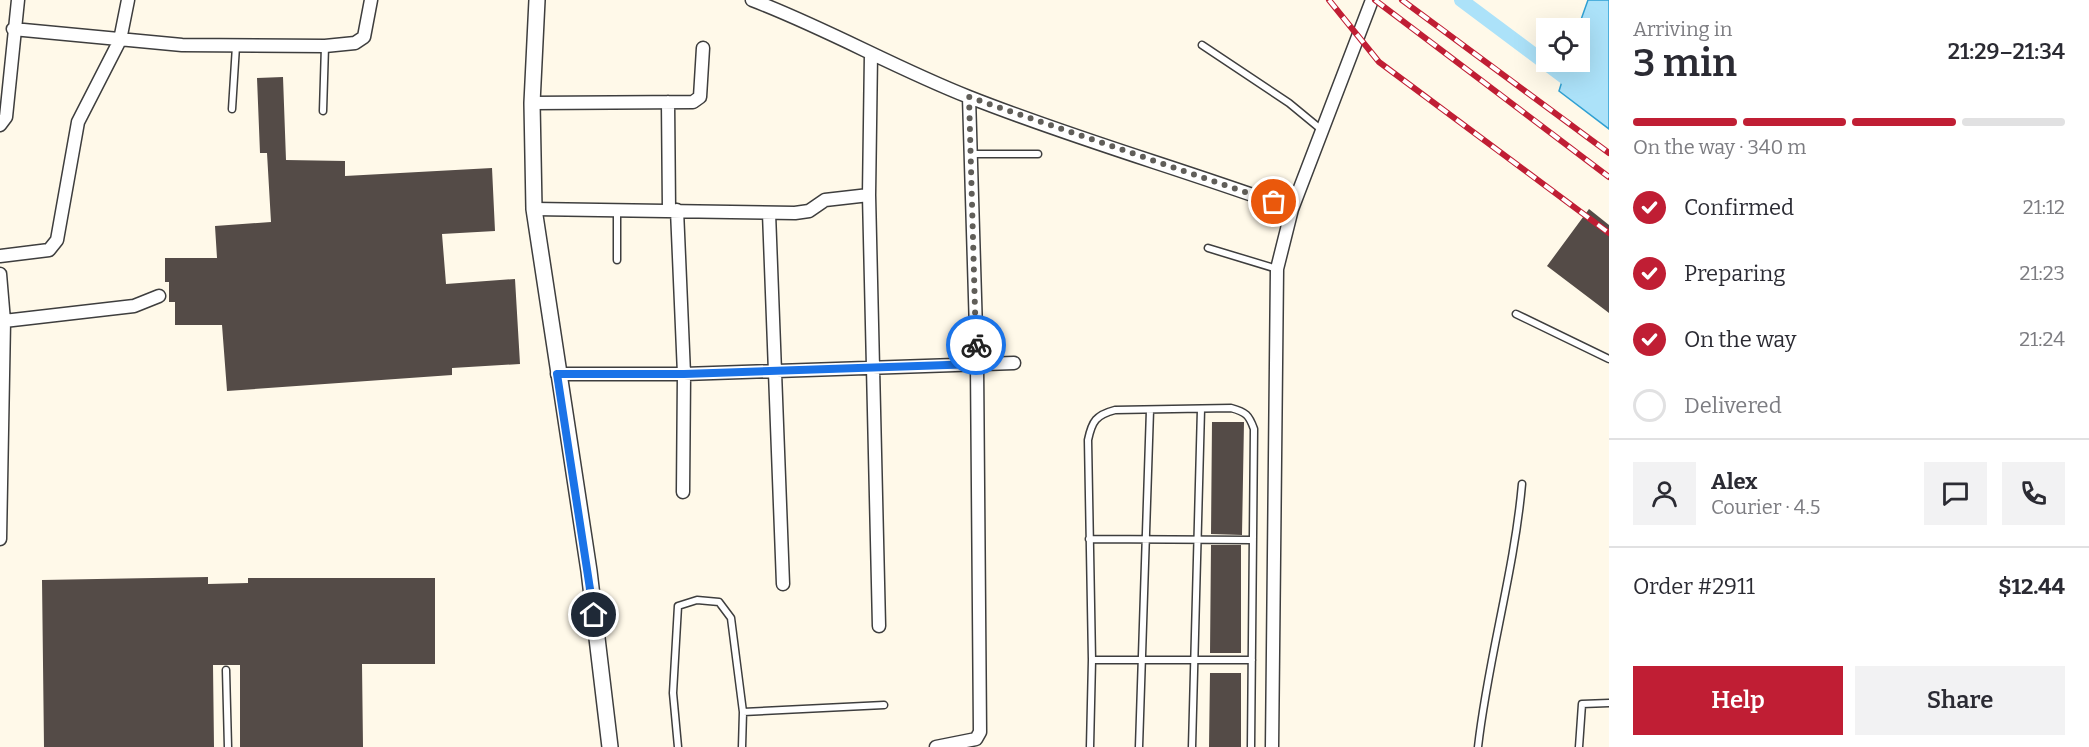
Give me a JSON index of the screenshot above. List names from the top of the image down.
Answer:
{
  "page": {
    "heading": ["3 min", "Arriving in", "21:29–21:34"],
    "panel": [
      "Alex",
      "Courier · 4.5",
      "Order #2911",
      "$12.44"
    ],
    "bar": "On the way · 340 m",
    "list": [
      ["Confirmed", "21:12"],
      ["Preparing", "21:23"],
      ["On the way", "21:24"],
      "Delivered"
    ],
    "buttons": ["Help", "Share"]
  }
}
